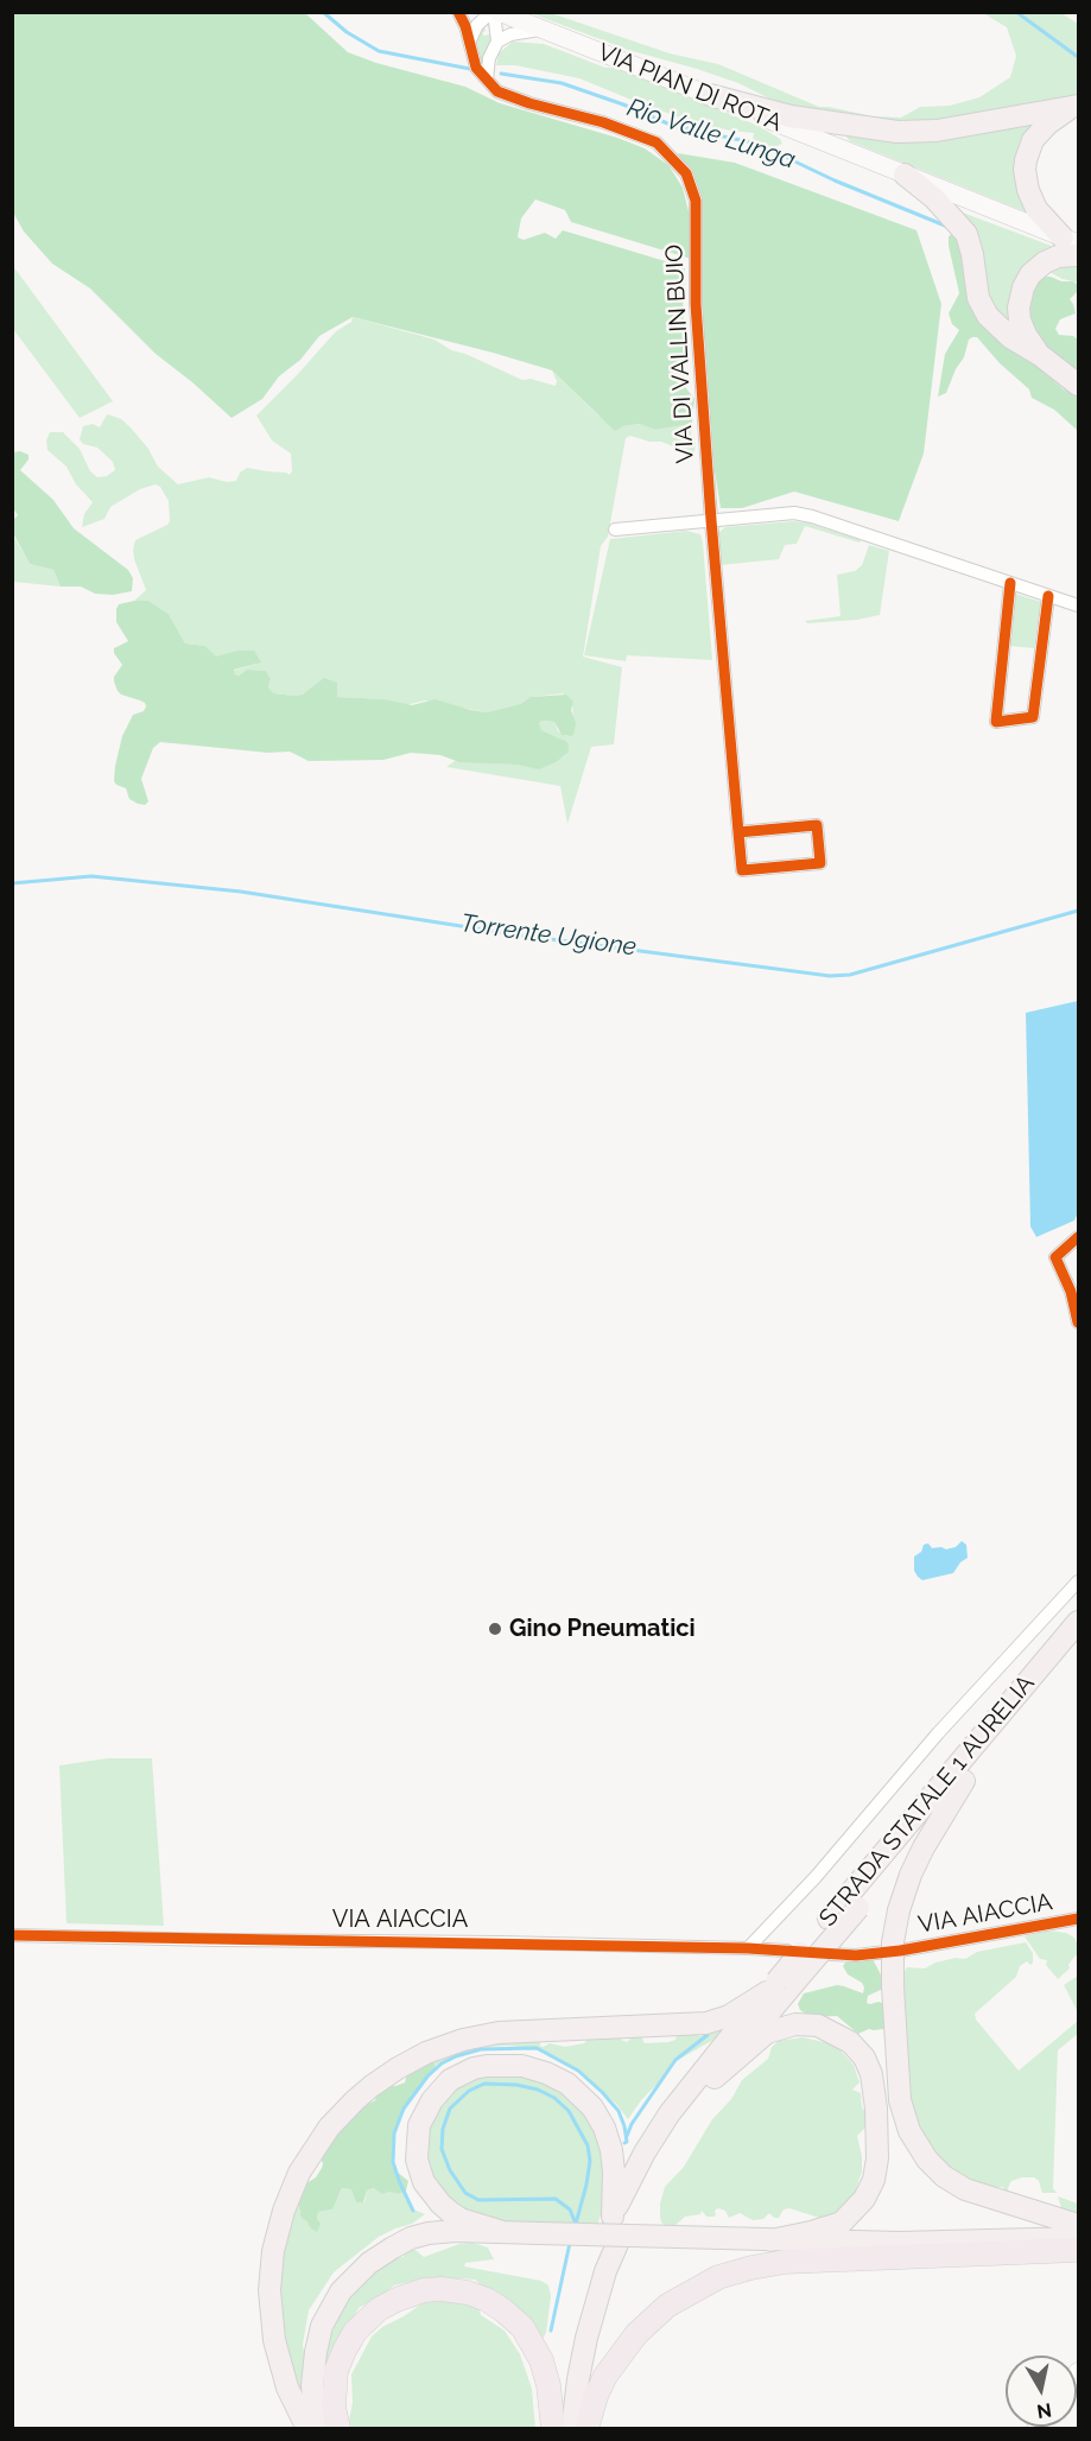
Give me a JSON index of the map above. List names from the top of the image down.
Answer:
{
  "streets": {
    "highway": ["STRADA STATALE 1 AURELIA"],
    "main road": ["VIA PIAN DI ROTA"],
    "street": ["VIA DI VALLIN BUIO", "VIA AIACCIA"]
  },
  "water": ["Rio Valle Lunga", "Torrente Ugione"],
  "places": ["Gino Pneumatici"],
  "north": "bottom"
}
